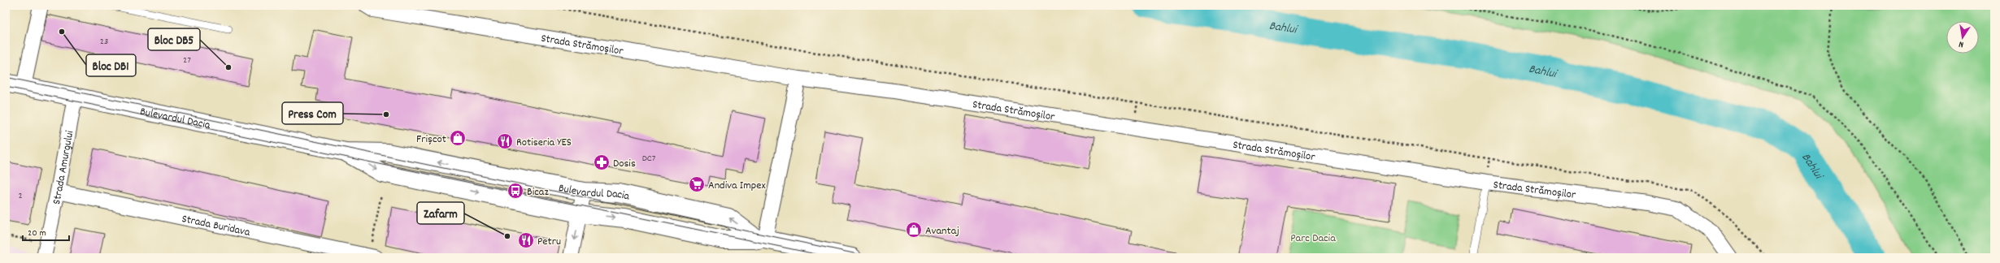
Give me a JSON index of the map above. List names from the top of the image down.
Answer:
{
  "streets": {
    "street": [
      "Strada Strămoșilor",
      "Bulevardul Dacia",
      "Strada Amurgului",
      "Strada Buridava"
    ]
  },
  "crossings": [
    ["Bulevardul Dacia", "Strada Amurgului"],
    ["Strada Amurgului", "Strada Buridava"]
  ],
  "water": ["Bahlui"],
  "parks": ["Parc Dacia"],
  "places": {
    "other": [
      "Bloc DB1",
      "Bloc DB5",
      "Press Com",
      "Zafarm"
    ],
    "shop": ["Frișcot", "Avantaj"],
    "restaurant": ["Rotiseria YES", "Petru"],
    "pharmacy": ["Dosis"],
    "supermarket": ["Andiva Impex"],
    "bus stop": ["Bicaz"]
  },
  "house_numbers": [
    "23",
    "27",
    "DC7",
    "2"
  ],
  "scale_bar": "20 m",
  "north": "bottom"
}
